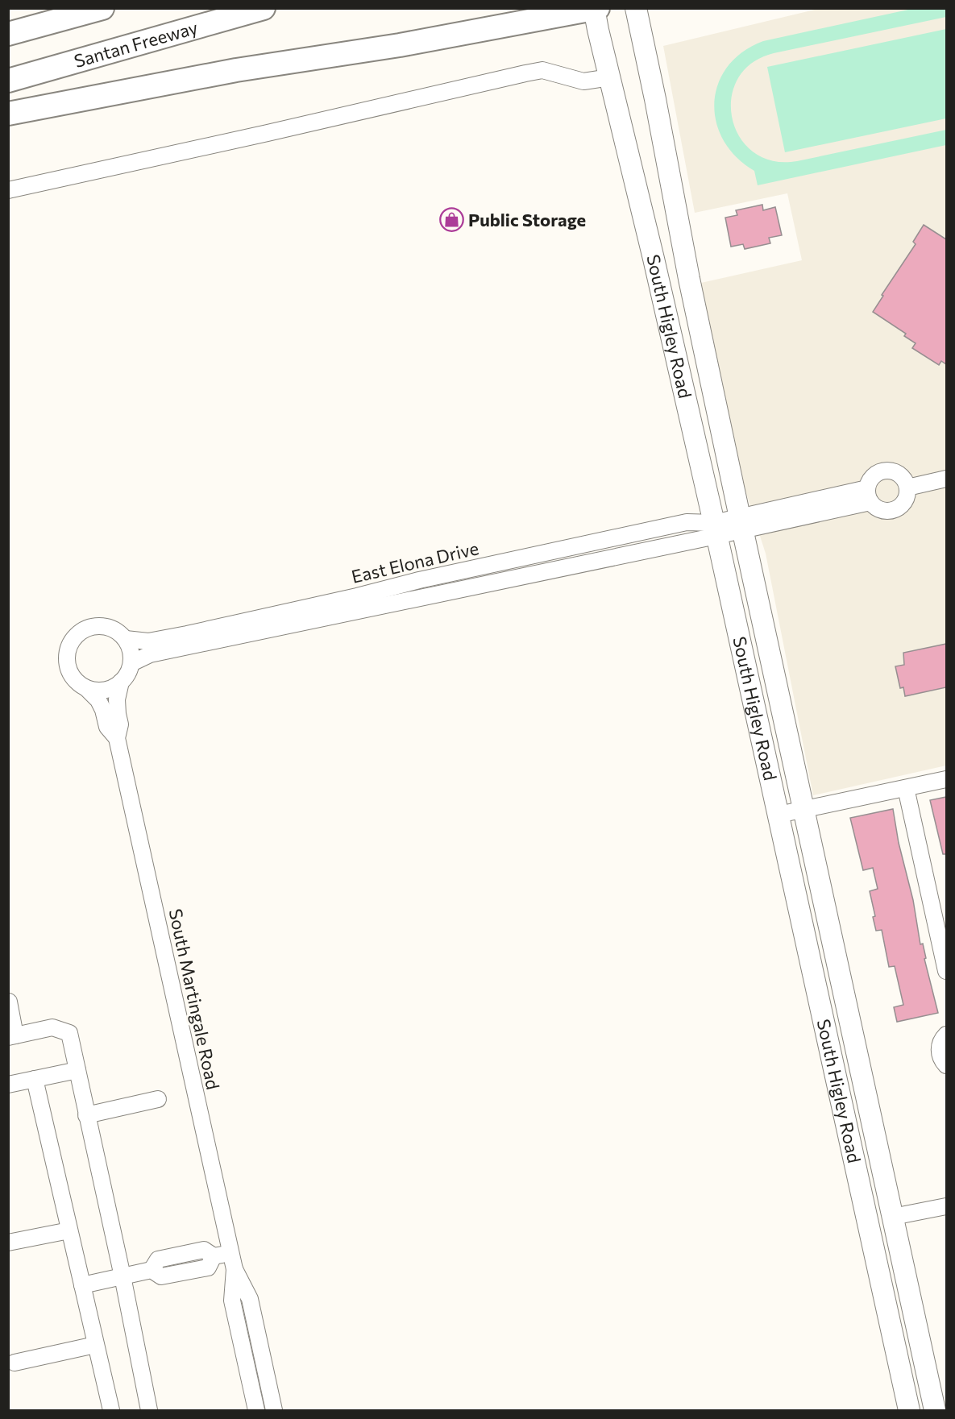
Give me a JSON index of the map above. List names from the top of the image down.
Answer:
{
  "streets": {
    "highway": ["Santan Freeway"],
    "main road": ["South Higley Road"],
    "street": ["East Elona Drive", "South Martingale Road"]
  },
  "crossings": [
    ["South Higley Road", "East Elona Drive"],
    ["East Elona Drive", "South Martingale Road"]
  ],
  "places": {
    "shop": ["Public Storage"]
  }
}
